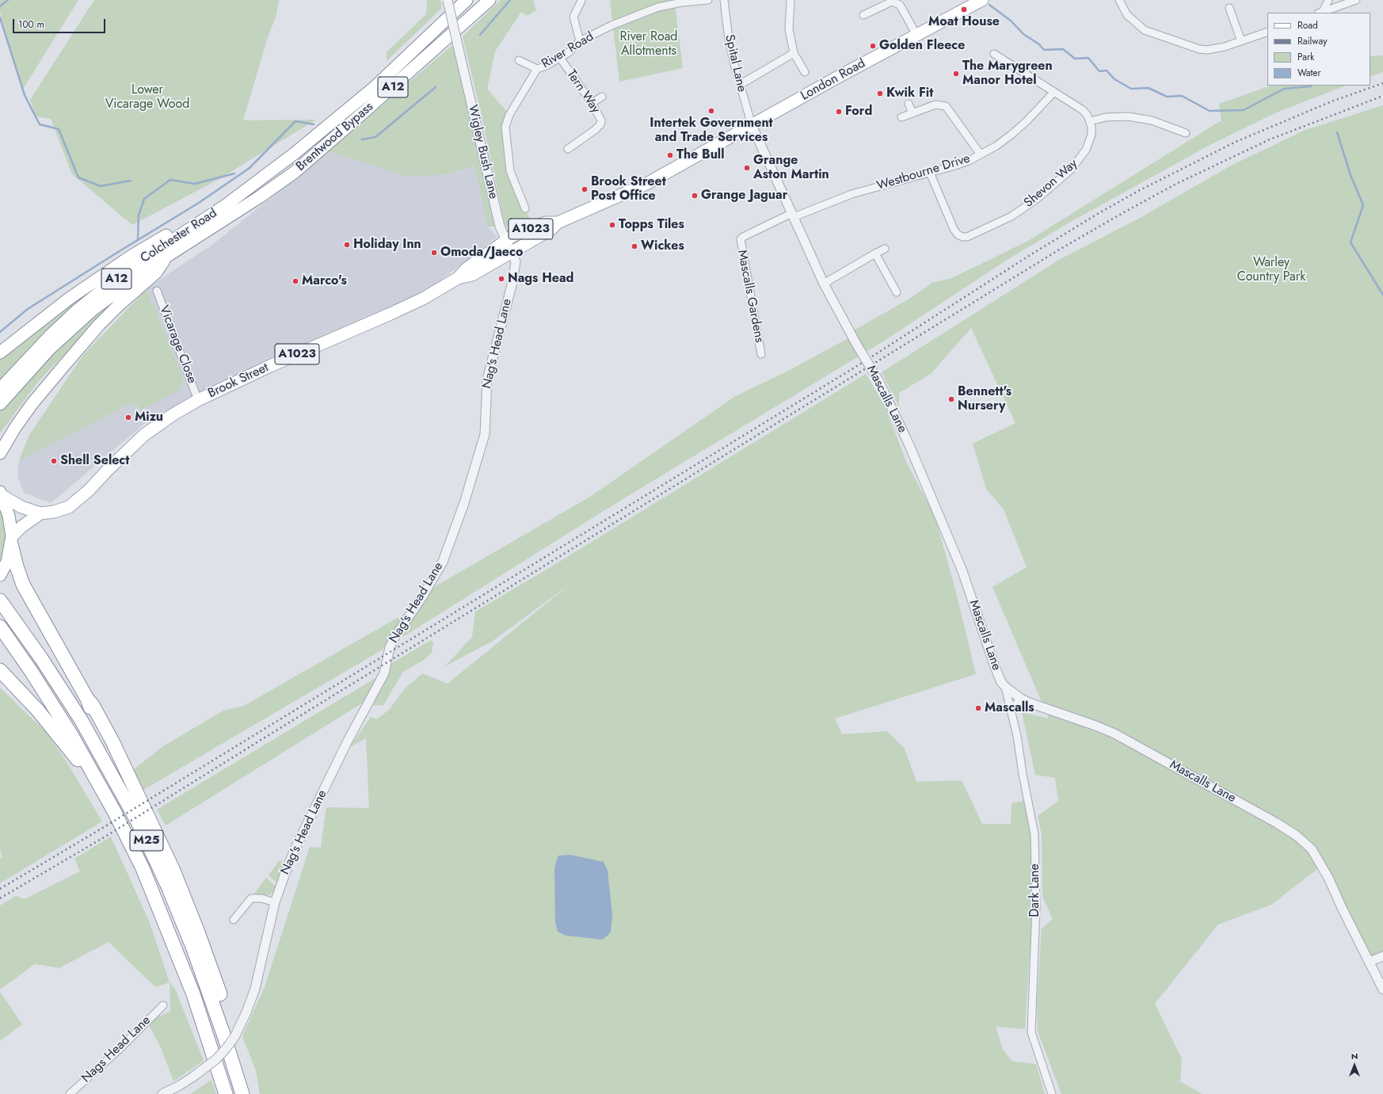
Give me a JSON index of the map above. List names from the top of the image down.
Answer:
{
  "streets": {
    "highway": ["M25"],
    "main road": [
      "London Road",
      "A12",
      "Brentwood Bypass",
      "A1023",
      "Colchester Road",
      "Brook Street"
    ],
    "street": [
      "River Road",
      "Spital Lane",
      "Tern Way",
      "Wigley Bush Lane",
      "Westbourne Drive",
      "Shevon Way",
      "Mascalls Gardens",
      "Nag's Head Lane",
      "Vicarage Close",
      "Mascalls Lane",
      "Dark Lane",
      "Nags Head Lane"
    ]
  },
  "crossings": [
    ["River Road", "Tern Way"],
    ["Spital Lane", "London Road"],
    ["Spital Lane", "Brook Street"],
    ["Spital Lane", "Mascalls Lane"],
    ["London Road", "Brook Street"],
    ["London Road", "Mascalls Lane"],
    ["A12", "Brentwood Bypass"],
    ["A12", "Colchester Road"],
    ["Brentwood Bypass", "Colchester Road"],
    ["Wigley Bush Lane", "Nag's Head Lane"],
    ["Wigley Bush Lane", "Brook Street"],
    ["Westbourne Drive", "Shevon Way"],
    ["Westbourne Drive", "Mascalls Gardens"],
    ["Westbourne Drive", "Mascalls Lane"],
    ["Mascalls Gardens", "Mascalls Lane"],
    ["Nag's Head Lane", "Brook Street"],
    ["Vicarage Close", "Brook Street"],
    ["Brook Street", "Mascalls Lane"],
    ["Brook Street", "M25"],
    ["Mascalls Lane", "Dark Lane"]
  ],
  "parks": ["River Road Allotments", "Lower Vicarage Wood", "Warley Country Park"],
  "places": [
    "Moat House",
    "Golden Fleece",
    "The Marygreen Manor Hotel",
    "Kwik Fit",
    "Intertek Government and Trade Services",
    "Ford",
    "The Bull",
    "Grange Aston Martin",
    "Brook Street Post Office",
    "Grange Jaguar",
    "Topps Tiles",
    "Holiday Inn",
    "Wickes",
    "Omoda/Jaeco",
    "Nags Head",
    "Marco's",
    "Bennett's Nursery",
    "Mizu",
    "Shell Select",
    "Mascalls"
  ],
  "legend": [
    "Road",
    "Railway",
    "Park",
    "Water"
  ],
  "scale_bar": "100 m",
  "north": "top"
}
